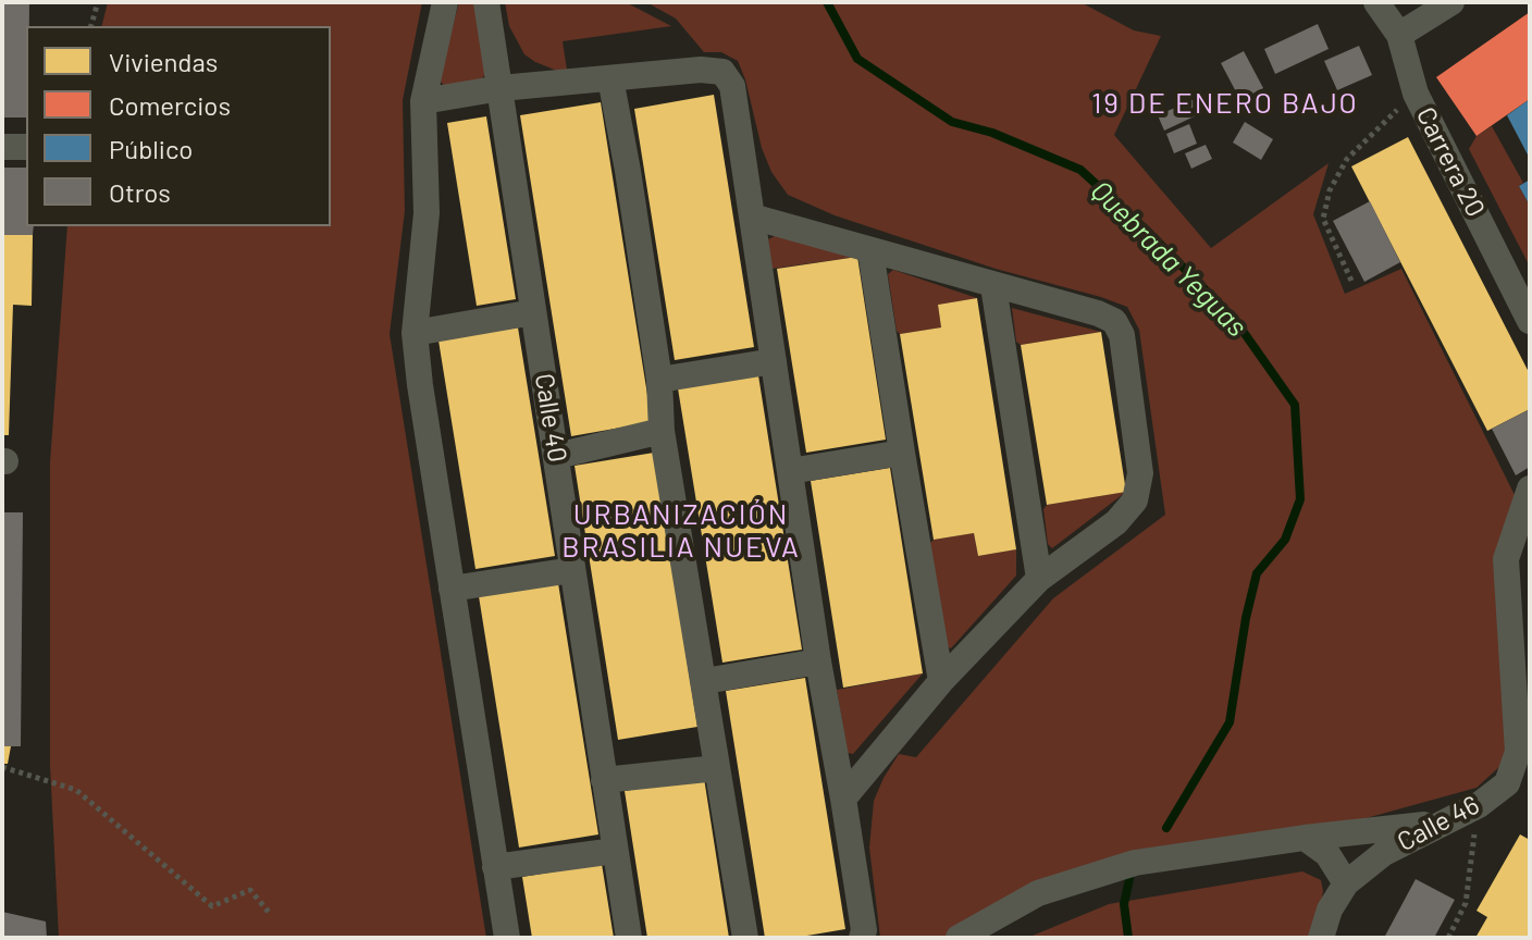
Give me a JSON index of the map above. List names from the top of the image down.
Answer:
{
  "streets": {
    "street": ["Carrera 20", "Calle 40", "Calle 46"]
  },
  "districts": ["19 DE ENERO BAJO", "URBANIZACIÓN BRASILIA NUEVA"],
  "water": ["Quebrada Yeguas"],
  "legend": [
    "Viviendas",
    "Comercios",
    "Público",
    "Otros"
  ]
}
